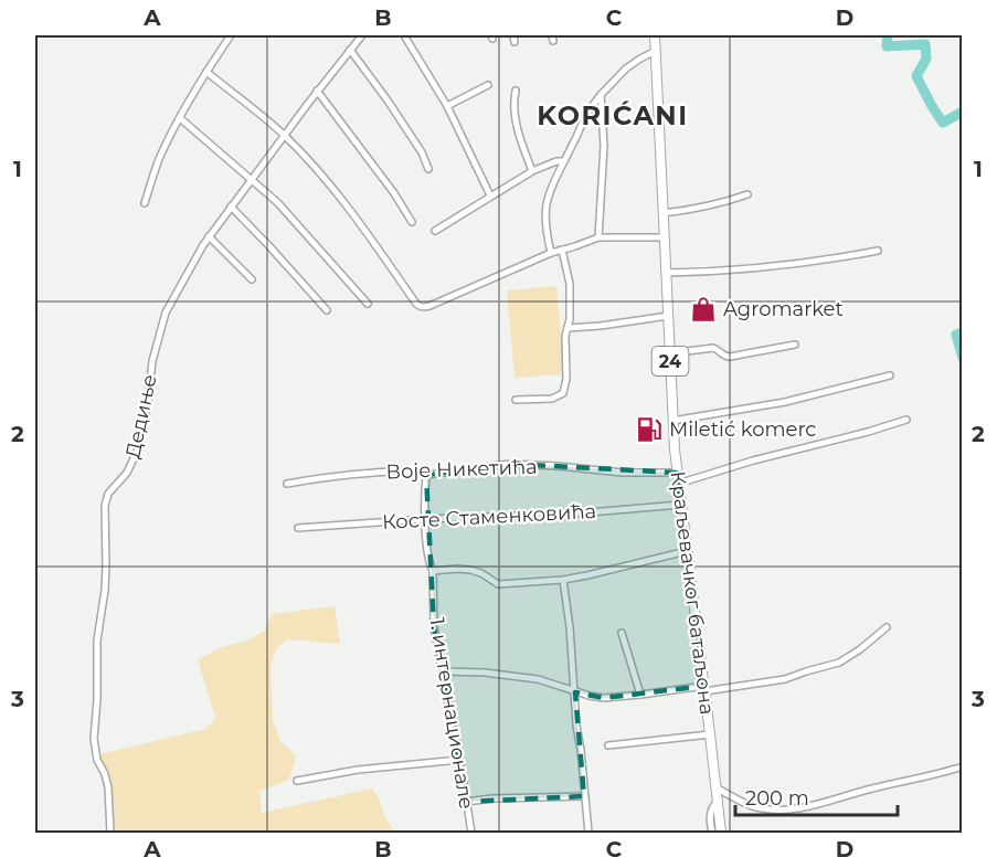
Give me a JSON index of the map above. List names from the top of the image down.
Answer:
{
  "streets": {
    "main road": ["24", "Краљевачког батаљона"],
    "street": [
      "Дедиње",
      "Воје Никетића",
      "Косте Стаменковића",
      "1. интернационале"
    ]
  },
  "crossings": [
    ["Воје Никетића", "Краљевачког батаљона"],
    ["Воје Никетића", "1. интернационале"],
    ["Косте Стаменковића", "Краљевачког батаљона"],
    ["Косте Стаменковића", "1. интернационале"]
  ],
  "districts": ["KORIĆANI"],
  "places": {
    "shop": ["Agromarket"],
    "fuel station": ["Miletić komerc"]
  },
  "scale_bar": "200 m",
  "grid": {
    "columns": [
      "A",
      "B",
      "C",
      "D"
    ],
    "rows": ["1", "2", "3"]
  }
}
